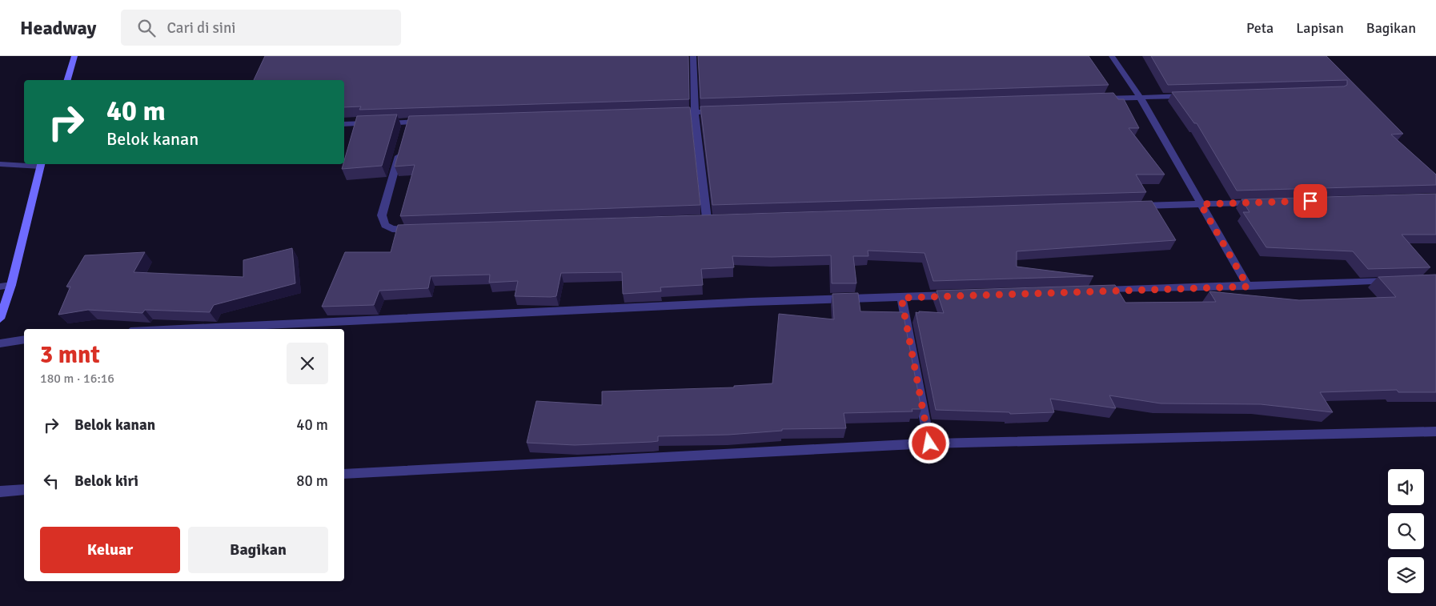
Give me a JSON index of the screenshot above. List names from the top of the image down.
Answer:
{
  "page": {
    "header": "Headway",
    "search": "Cari di sini",
    "nav": ["Peta", "Lapisan", "Bagikan"],
    "turn": ["40 m", "Belok kanan"],
    "heading": ["3 mnt", "180 m · 16:16"],
    "list": [
      {
        "name": "Belok kanan",
        "value": "40 m"
      },
      {
        "name": "Belok kiri",
        "value": "80 m"
      }
    ],
    "buttons": ["Keluar", "Bagikan"]
  }
}
